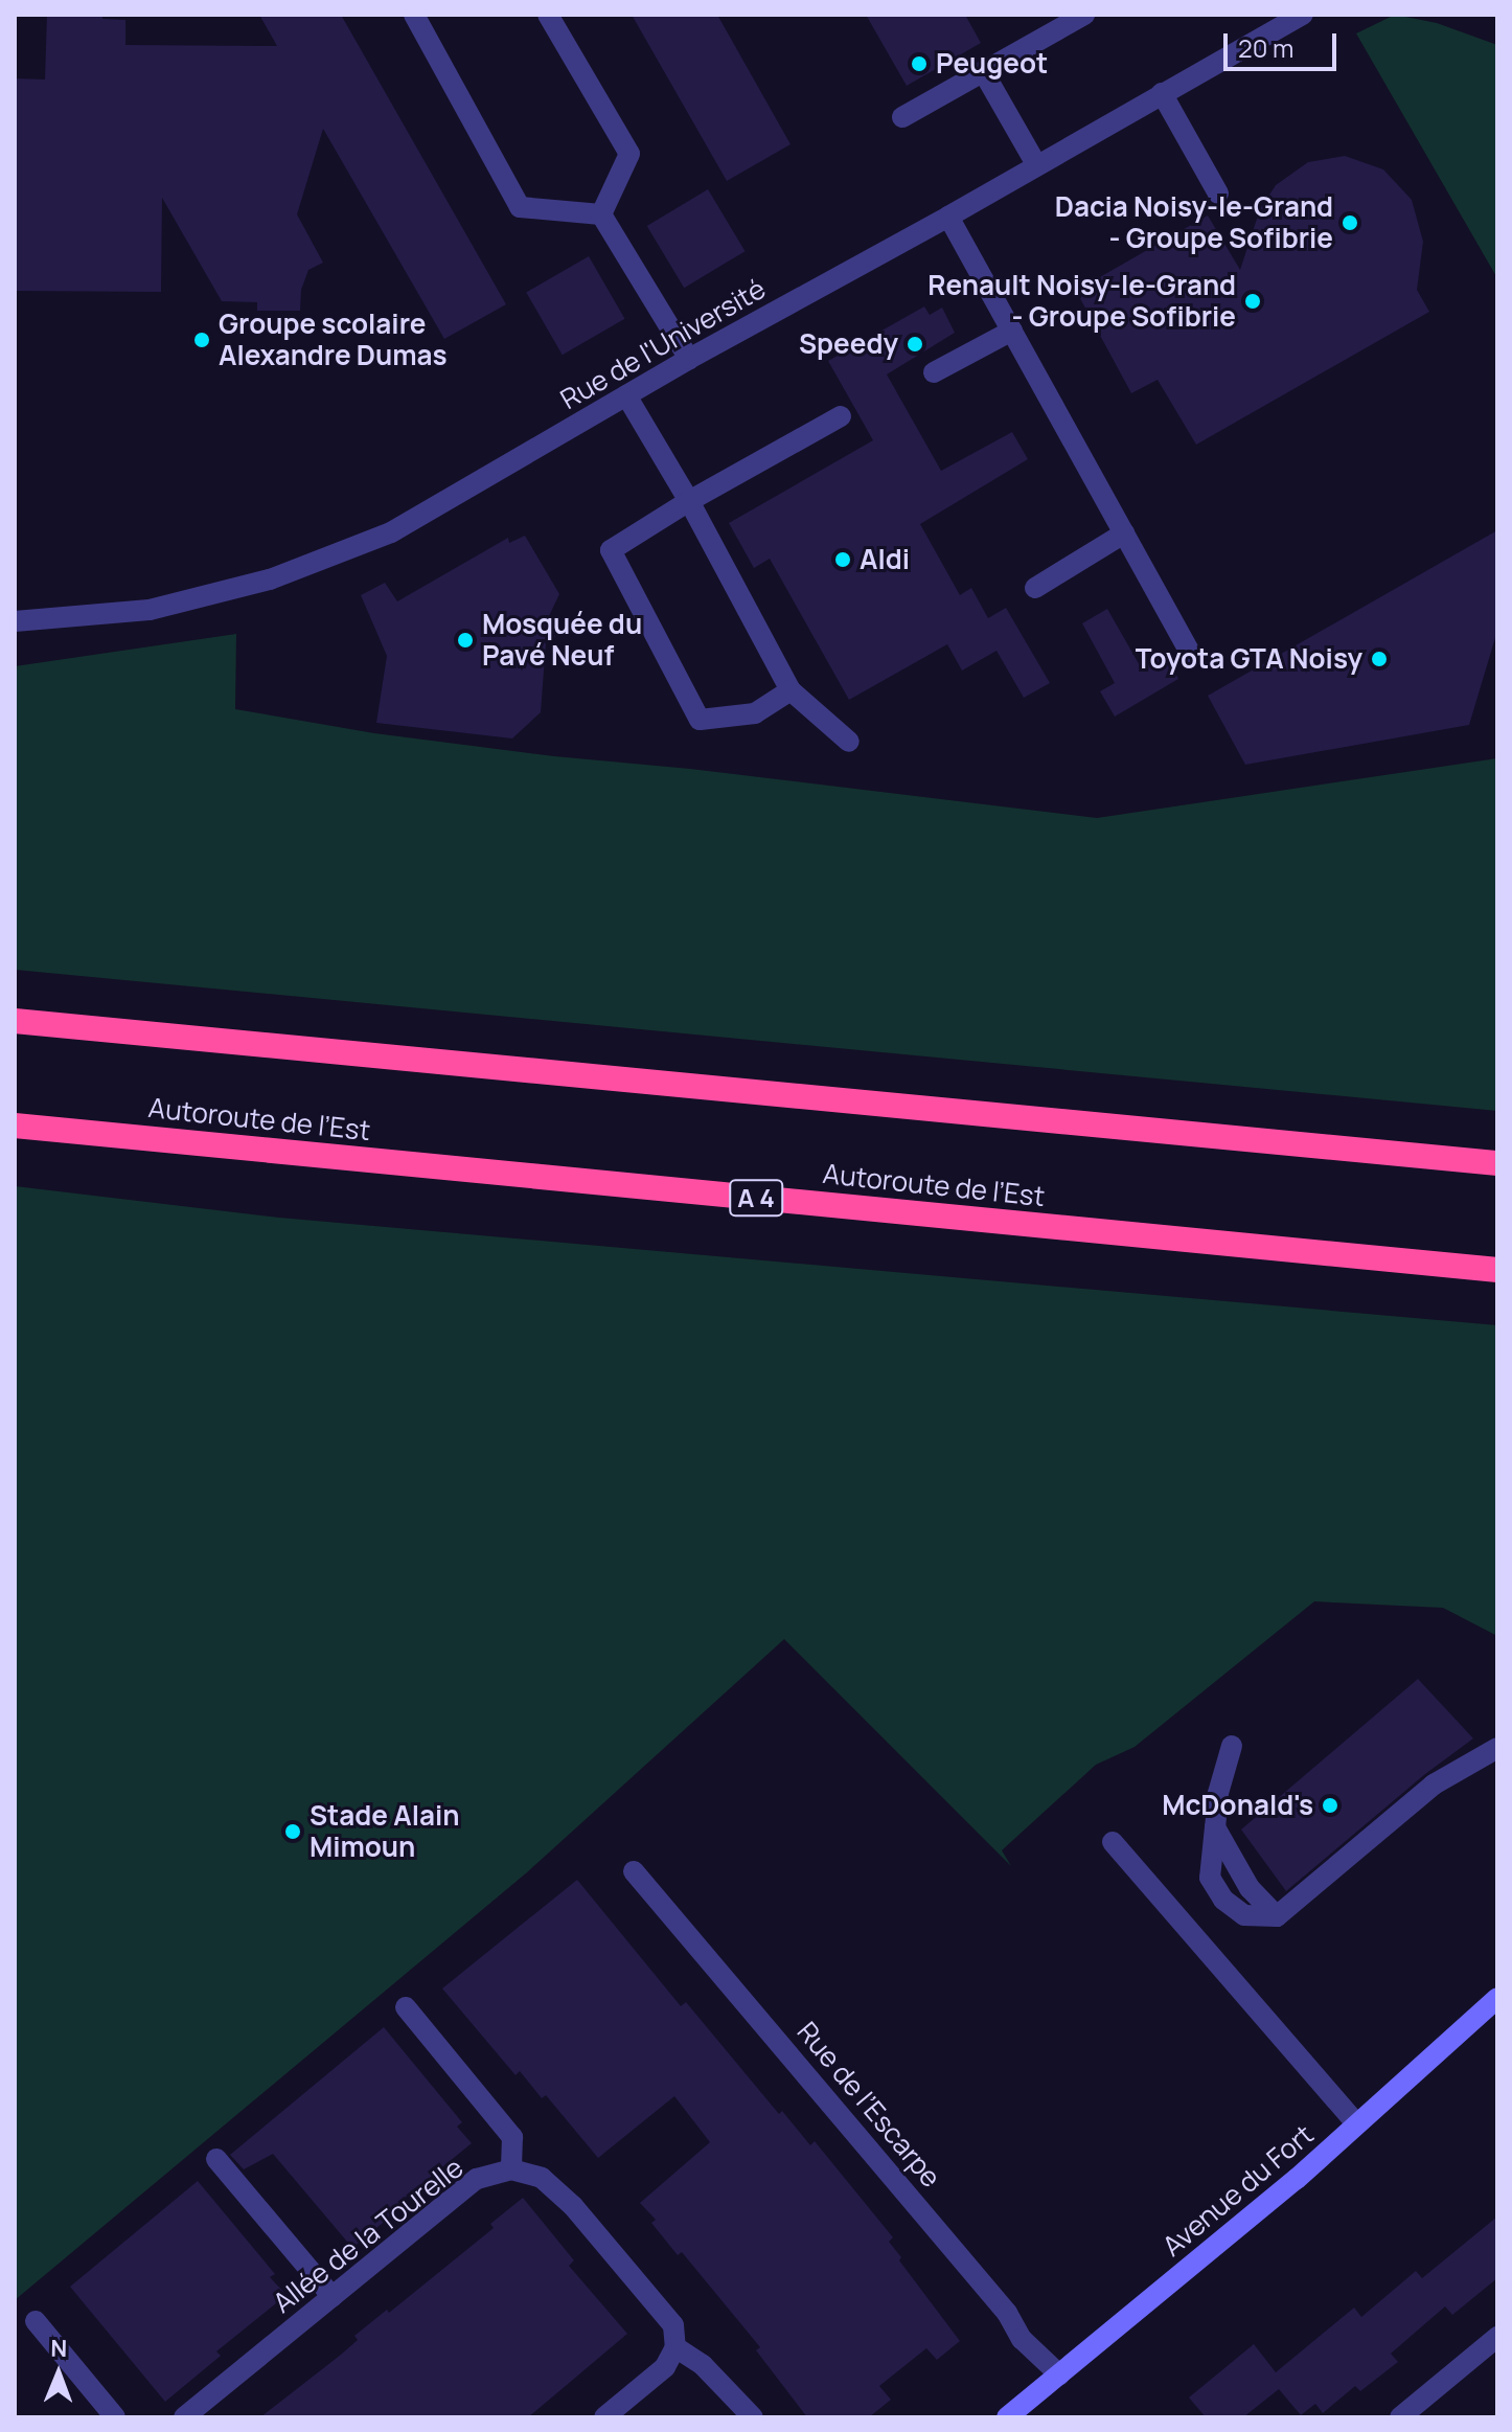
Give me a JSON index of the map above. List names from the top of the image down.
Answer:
{
  "streets": {
    "highway": ["Autoroute de l’Est", "A 4"],
    "main road": ["Avenue du Fort"],
    "street": ["Rue de l'Université", "Rue de l’Escarpe", "Allée de la Tourelle"]
  },
  "crossings": [
    ["Rue de l’Escarpe", "Avenue du Fort"]
  ],
  "places": [
    "Peugeot",
    "Dacia Noisy-le-Grand - Groupe Sofibrie",
    "Renault Noisy-le-Grand - Groupe Sofibrie",
    "Groupe scolaire Alexandre Dumas",
    "Speedy",
    "Aldi",
    "Mosquée du Pavé Neuf",
    "Toyota GTA Noisy",
    "McDonald's",
    "Stade Alain Mimoun"
  ],
  "scale_bar": "20 m",
  "north": "top"
}
